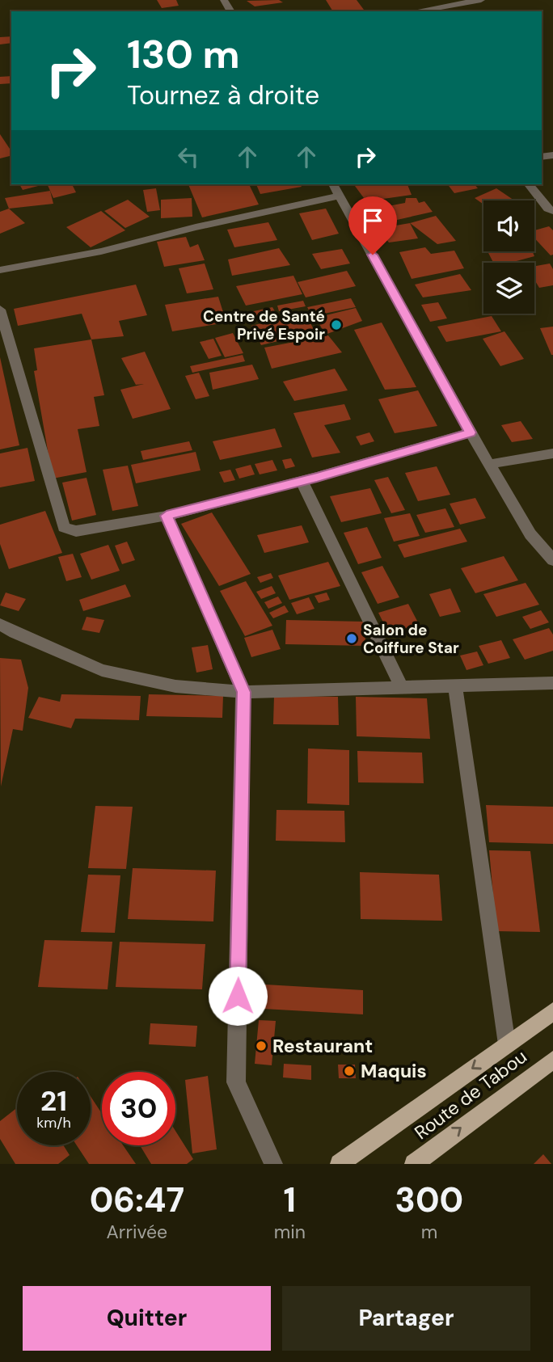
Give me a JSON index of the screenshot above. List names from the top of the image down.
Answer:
{
  "streets": {
    "main road": ["Route de Tabou"]
  },
  "places": [
    "Centre de Santé Privé Espoir",
    "Salon de Coiffure Star",
    "Restaurant",
    "Maquis"
  ],
  "page": {
    "turn": ["130 m", "Tournez à droite"],
    "speed": "21 km/h",
    "limit": "30",
    "eta": [
      "06:47",
      "Arrivée",
      "1",
      "min",
      "300",
      "m"
    ],
    "buttons": ["Quitter", "Partager"]
  }
}
